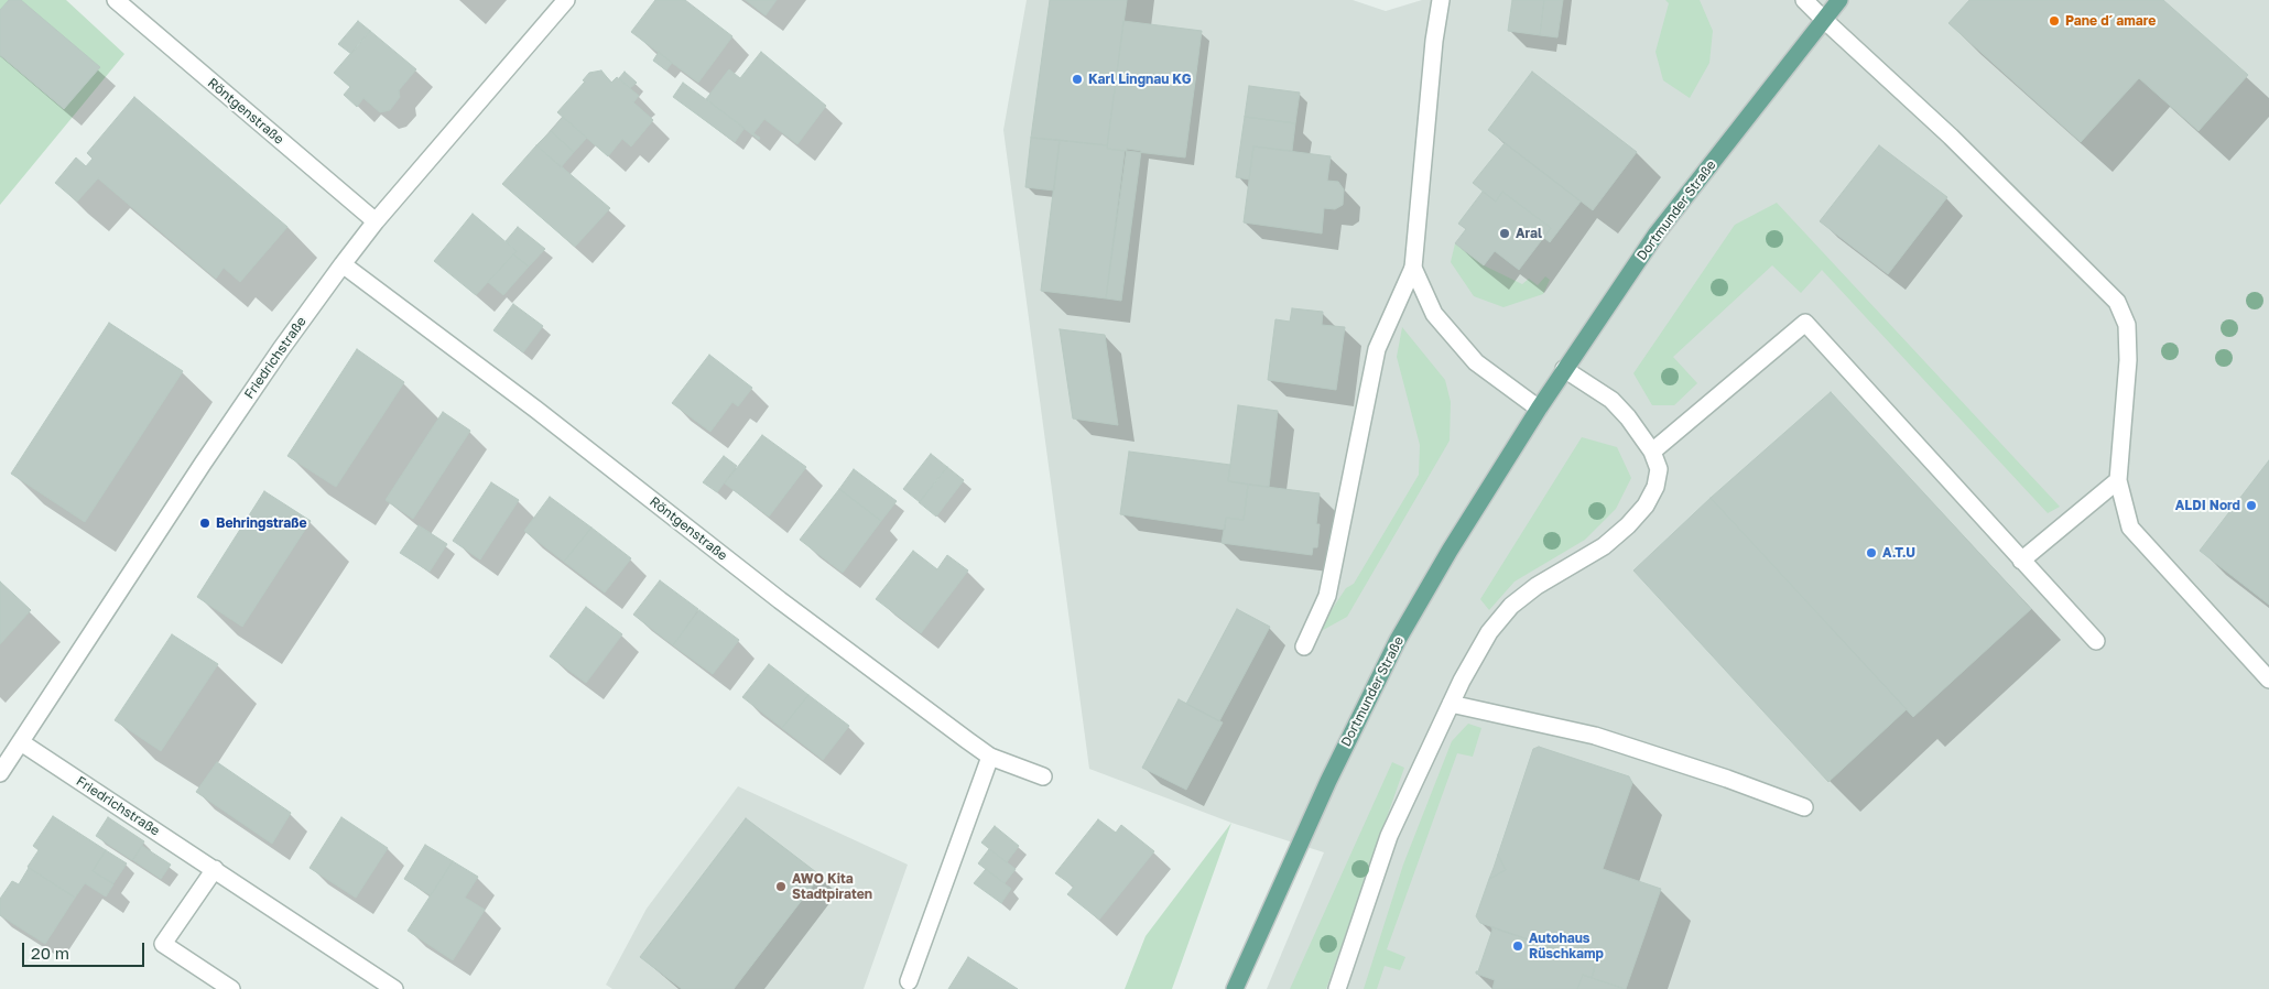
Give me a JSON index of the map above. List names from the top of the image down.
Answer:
{
  "streets": {
    "main road": ["Dortmunder Straße"],
    "street": ["Röntgenstraße", "Friedrichstraße"]
  },
  "crossings": [
    ["Röntgenstraße", "Friedrichstraße"]
  ],
  "places": [
    "Pane d´ amare",
    "Karl Lingnau KG",
    "Aral",
    "ALDI Nord",
    "Behringstraße",
    "A.T.U",
    "AWO Kita Stadtpiraten",
    "Autohaus Rüschkamp"
  ],
  "scale_bar": "20 m"
}
